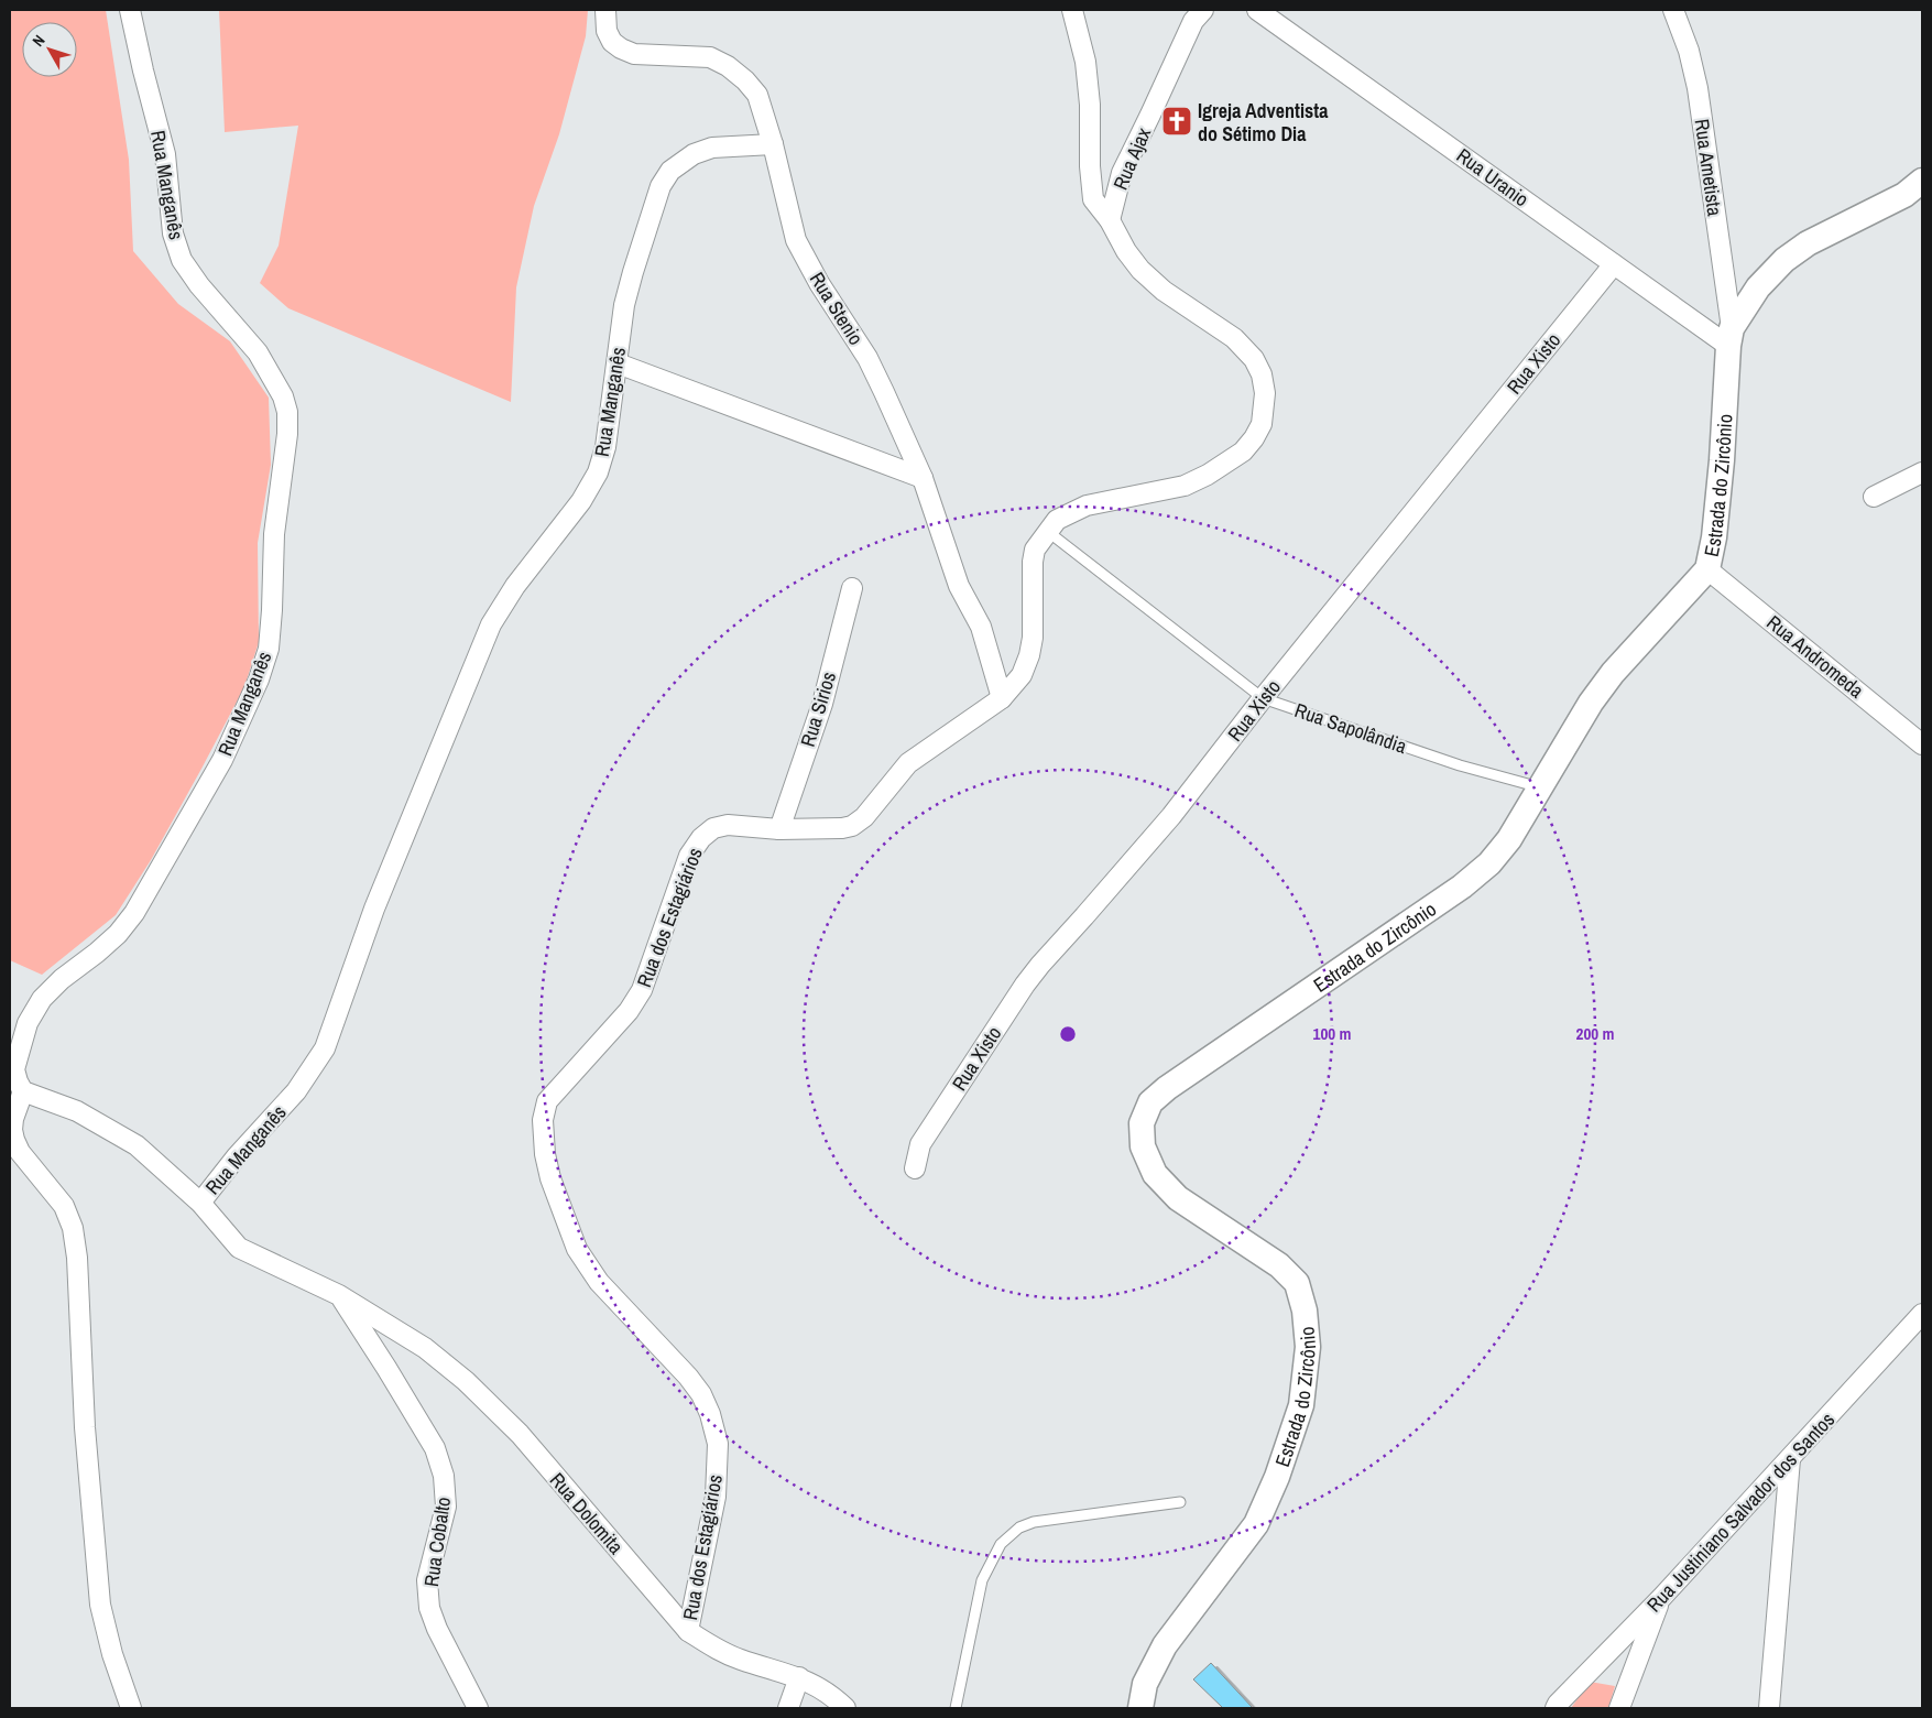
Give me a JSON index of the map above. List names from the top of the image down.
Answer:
{
  "streets": {
    "street": [
      "Rua Ajax",
      "Rua Ametista",
      "Rua Uranio",
      "Rua Manganês",
      "Rua Stenio",
      "Rua Xisto",
      "Estrada do Zircônio",
      "Rua Andromeda",
      "Rua Sirios",
      "Rua dos Estagiários",
      "Rua Justiniano Salvador dos Santos",
      "Rua Dolomita",
      "Rua Cobalto"
    ],
    "lane": ["Rua Sapolândia"]
  },
  "crossings": [
    ["Rua Ajax", "Rua dos Estagiários"],
    ["Rua Ametista", "Rua Uranio"],
    ["Rua Ametista", "Estrada do Zircônio"],
    ["Rua Uranio", "Rua Xisto"],
    ["Rua Uranio", "Estrada do Zircônio"],
    ["Rua Manganês", "Rua Stenio"],
    ["Rua Manganês", "Rua Dolomita"],
    ["Rua Manganês", "Rua Cobalto"],
    ["Rua Stenio", "Rua dos Estagiários"],
    ["Rua Xisto", "Rua Sapolândia"],
    ["Estrada do Zircônio", "Rua Andromeda"],
    ["Estrada do Zircônio", "Rua Sapolândia"],
    ["Rua Sirios", "Rua dos Estagiários"],
    ["Rua Sapolândia", "Rua dos Estagiários"],
    ["Rua dos Estagiários", "Rua Dolomita"],
    ["Rua Dolomita", "Rua Cobalto"]
  ],
  "places": {
    "church": ["Igreja Adventista do Sétimo Dia"]
  },
  "north": "top left",
  "rings": ["100 m", "200 m"]
}
